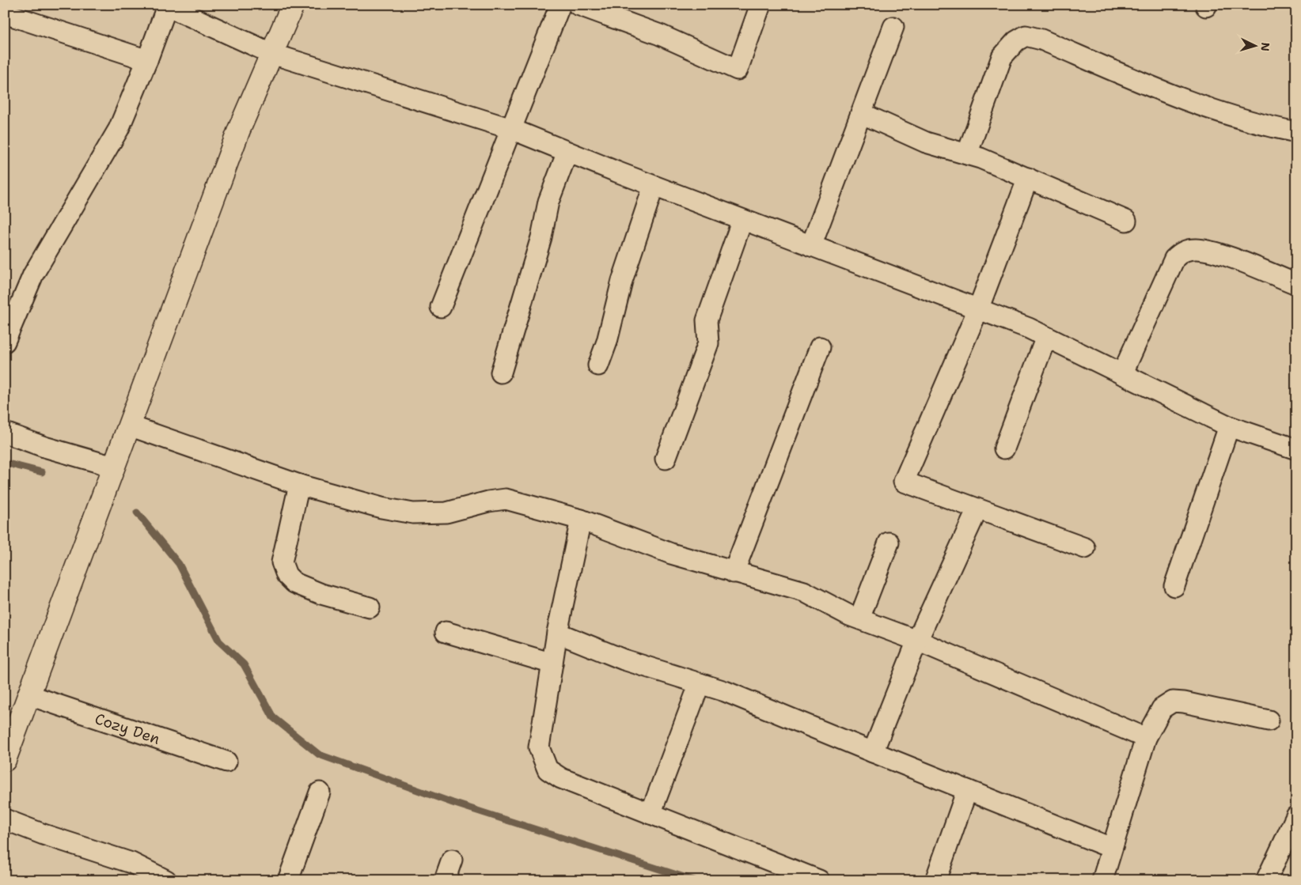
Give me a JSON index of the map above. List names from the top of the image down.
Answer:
{
  "streets": {
    "street": ["Cozy Den"]
  },
  "north": "right"
}
